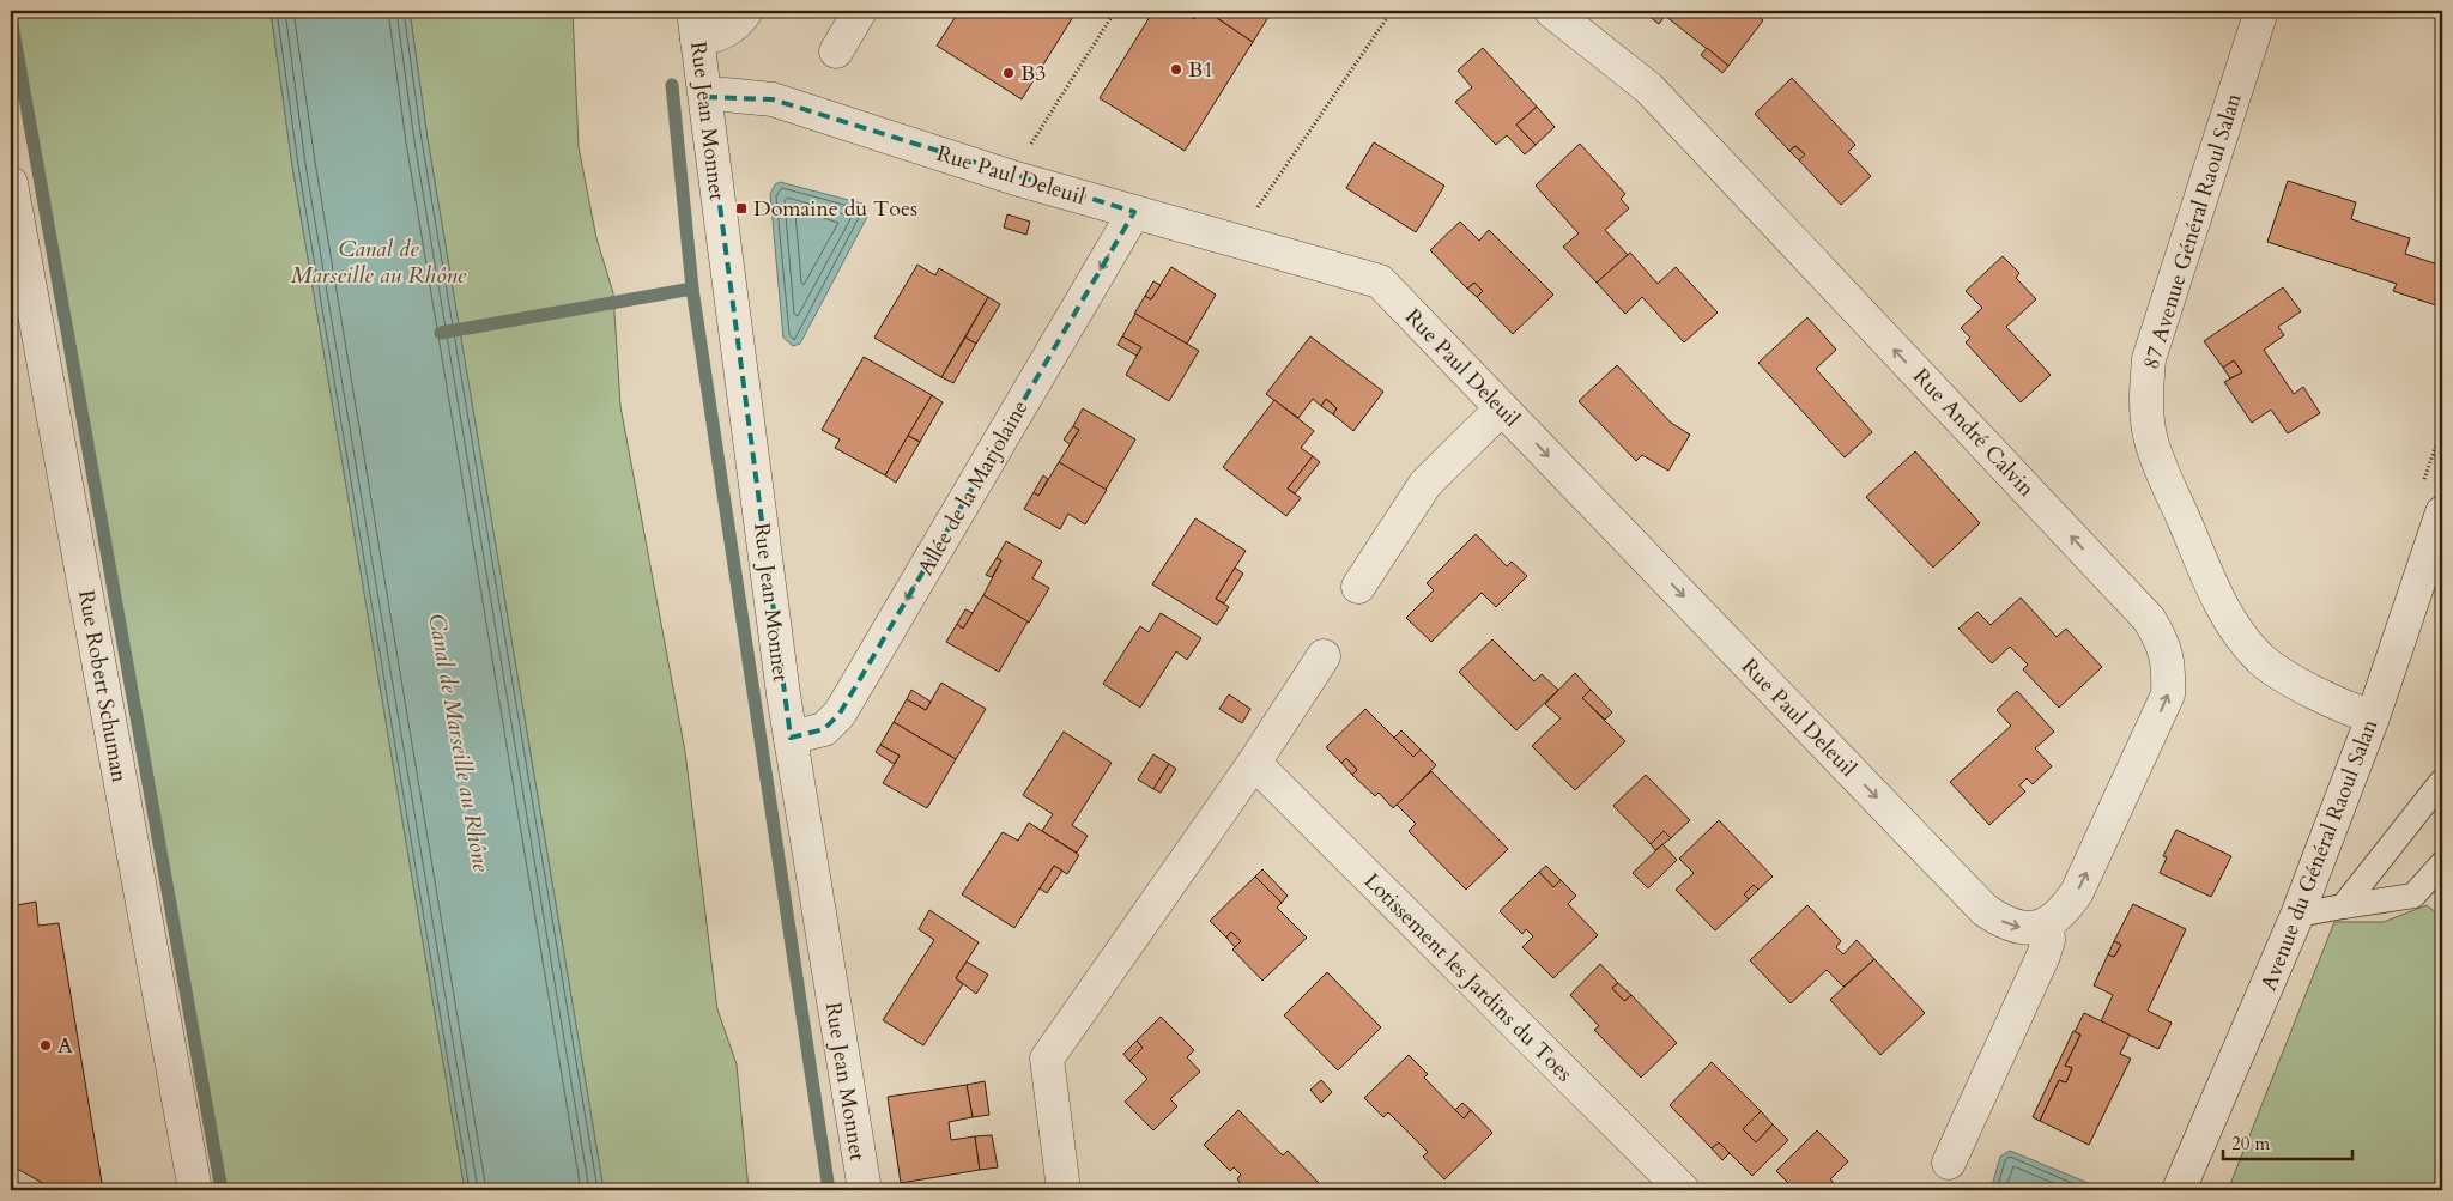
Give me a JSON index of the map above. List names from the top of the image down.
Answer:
{
  "streets": {
    "street": [
      "Rue Jean Monnet",
      "Rue Paul Deleuil",
      "87 Avenue Général Raoul Salan",
      "Rue André Calvin",
      "Allée de la Marjolaine",
      "Rue Robert Schuman",
      "Avenue du Général Raoul Salan",
      "Lotissement les Jardins du Toes"
    ]
  },
  "crossings": [
    ["Rue Jean Monnet", "Rue Paul Deleuil"],
    ["Rue Jean Monnet", "Allée de la Marjolaine"],
    ["Rue Paul Deleuil", "Rue André Calvin"],
    ["Rue Paul Deleuil", "Allée de la Marjolaine"],
    ["87 Avenue Général Raoul Salan", "Avenue du Général Raoul Salan"]
  ],
  "one_way": ["Rue Paul Deleuil", "Rue André Calvin", "Allée de la Marjolaine"],
  "water": ["Canal de Marseille au Rhône"],
  "places": {
    "other": ["B1", "B3", "A"],
    "transit": ["Domaine du Toes"]
  },
  "scale_bar": "20 m"
}
